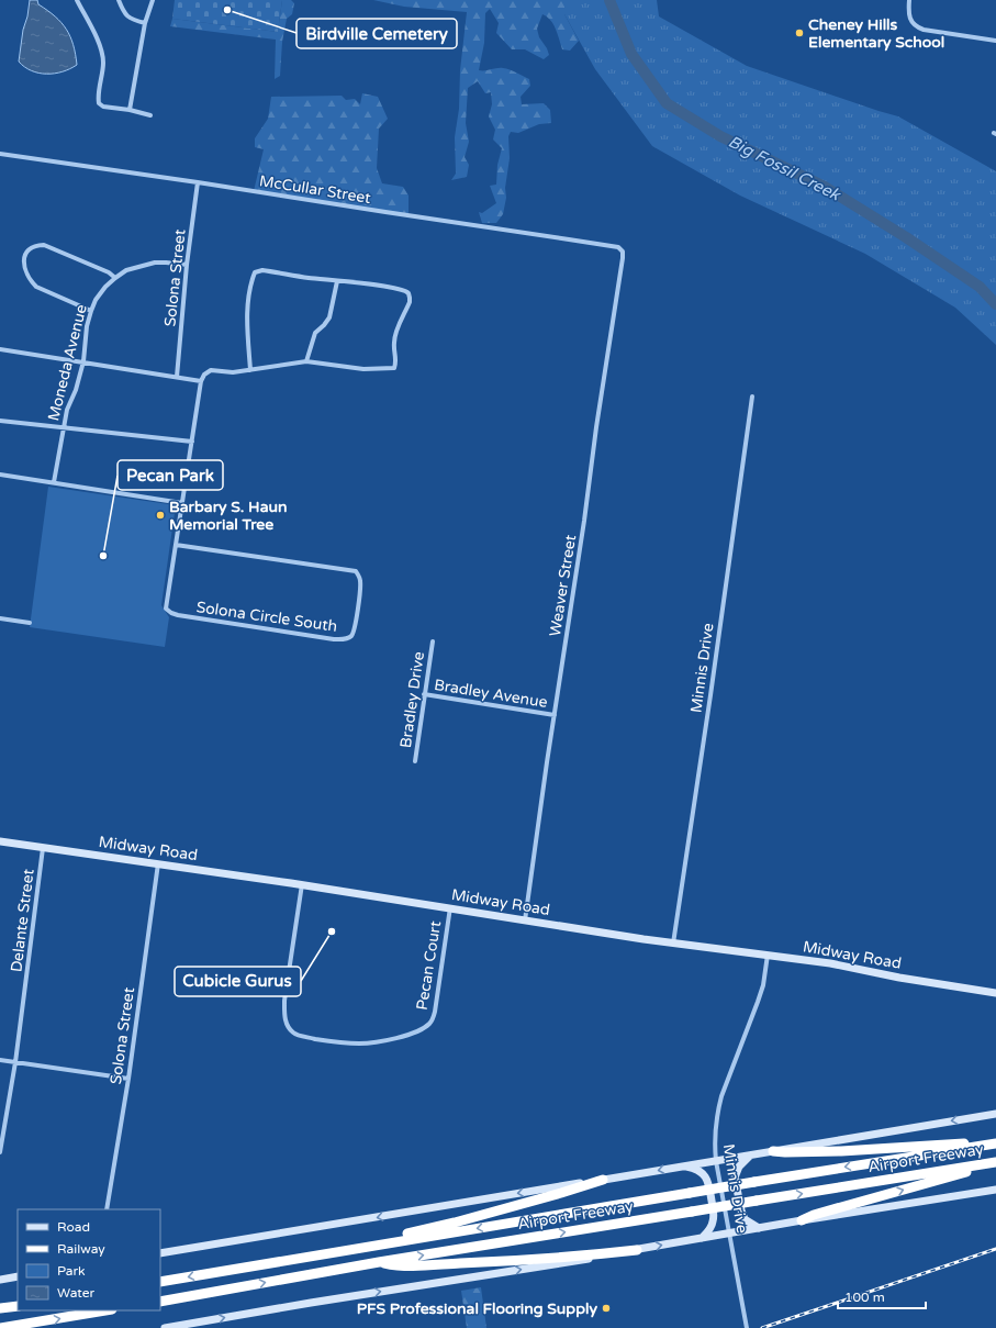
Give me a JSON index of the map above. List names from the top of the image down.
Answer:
{
  "streets": {
    "highway": ["Airport Freeway"],
    "main road": ["Midway Road"],
    "street": [
      "McCullar Street",
      "Solona Street",
      "Moneda Avenue",
      "Weaver Street",
      "Solona Circle South",
      "Minnis Drive",
      "Bradley Avenue",
      "Bradley Drive",
      "Delante Street",
      "Pecan Court"
    ]
  },
  "crossings": [
    ["McCullar Street", "Solona Street"],
    ["McCullar Street", "Weaver Street"],
    ["Solona Street", "Moneda Avenue"],
    ["Solona Street", "Midway Road"],
    ["Weaver Street", "Bradley Avenue"],
    ["Weaver Street", "Midway Road"],
    ["Minnis Drive", "Midway Road"],
    ["Minnis Drive", "Airport Freeway"],
    ["Bradley Avenue", "Bradley Drive"],
    ["Midway Road", "Delante Street"],
    ["Midway Road", "Pecan Court"]
  ],
  "water": ["Big Fossil Creek"],
  "places": [
    "Birdville Cemetery",
    "Cheney Hills Elementary School",
    "Barbary S. Haun Memorial Tree",
    "Pecan Park",
    "Cubicle Gurus",
    "PFS Professional Flooring Supply"
  ],
  "legend": [
    "Road",
    "Railway",
    "Park",
    "Water"
  ],
  "scale_bar": "100 m"
}
